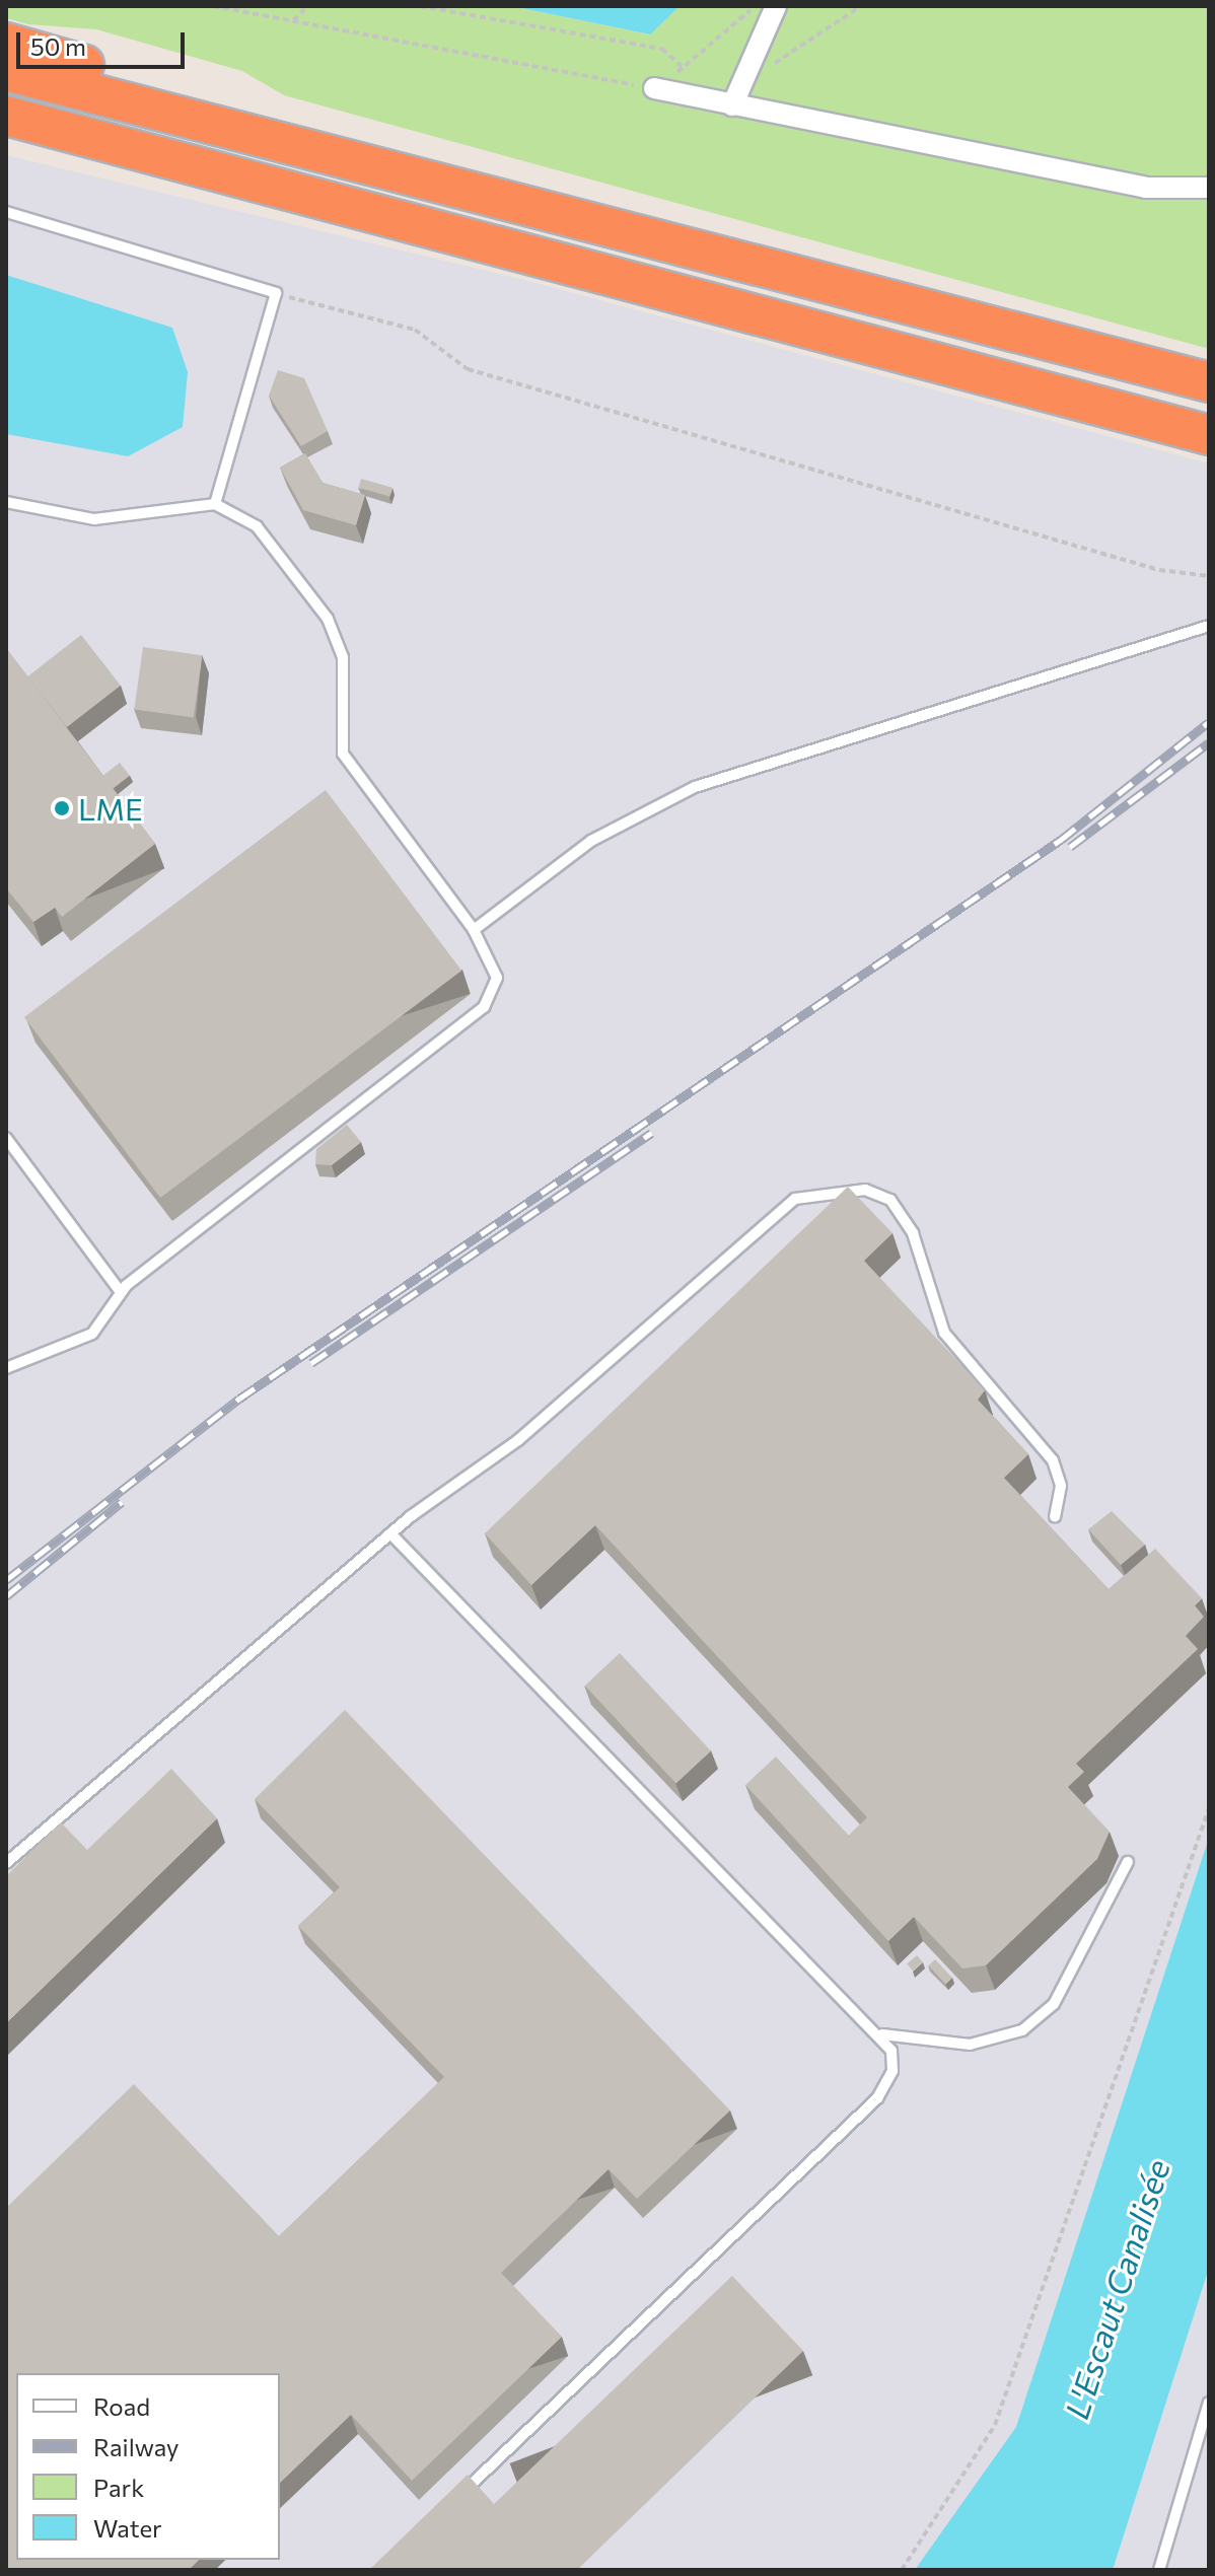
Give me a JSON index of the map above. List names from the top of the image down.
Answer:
{
  "water": ["L'Escaut Canalisée"],
  "places": ["LME"],
  "legend": [
    "Road",
    "Railway",
    "Park",
    "Water"
  ],
  "scale_bar": "50 m"
}
